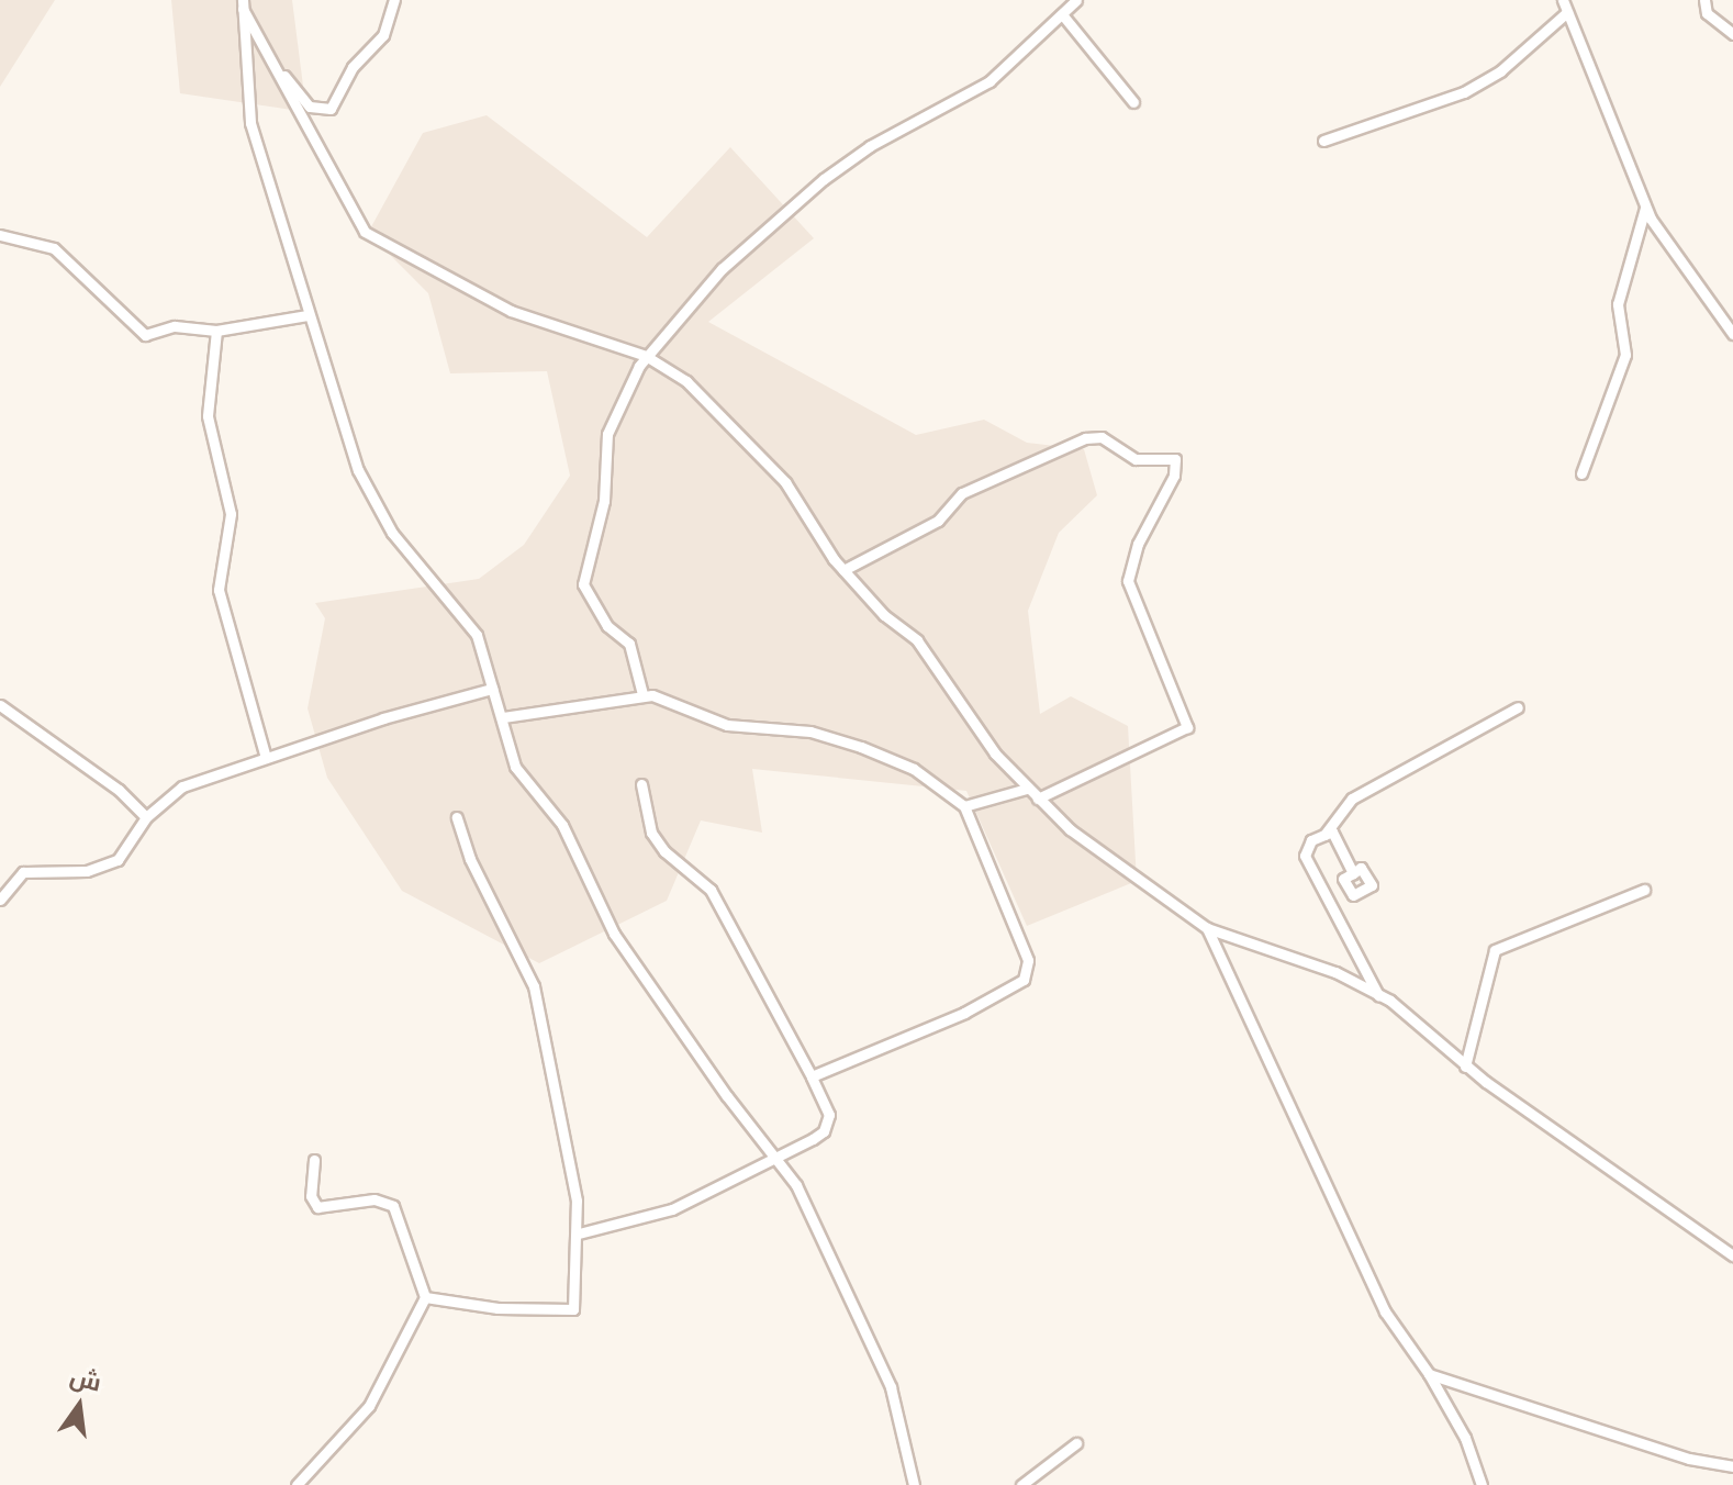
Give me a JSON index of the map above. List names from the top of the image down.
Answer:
{
  "north": "top"
}
